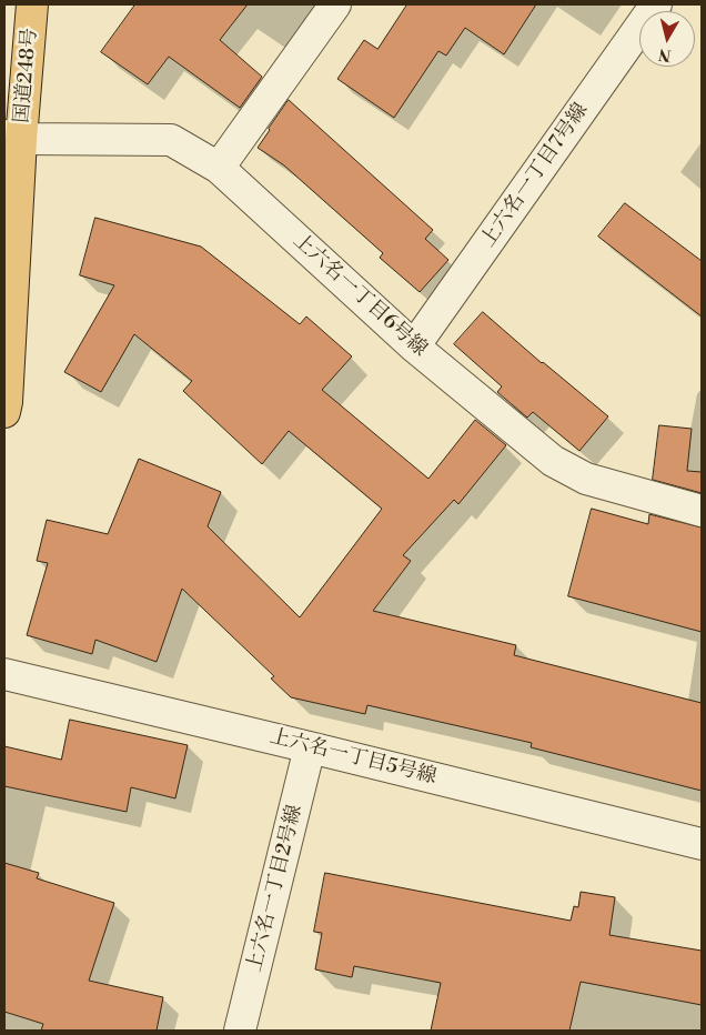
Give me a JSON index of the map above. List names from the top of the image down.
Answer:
{
  "streets": {
    "highway": ["国道248号"],
    "street": [
      "上六名一丁目7号線",
      "上六名一丁目6号線",
      "上六名一丁目5号線",
      "上六名一丁目2号線"
    ]
  },
  "crossings": [
    ["国道248号", "上六名一丁目6号線"],
    ["上六名一丁目7号線", "上六名一丁目6号線"],
    ["上六名一丁目5号線", "上六名一丁目2号線"]
  ],
  "north": "bottom"
}
